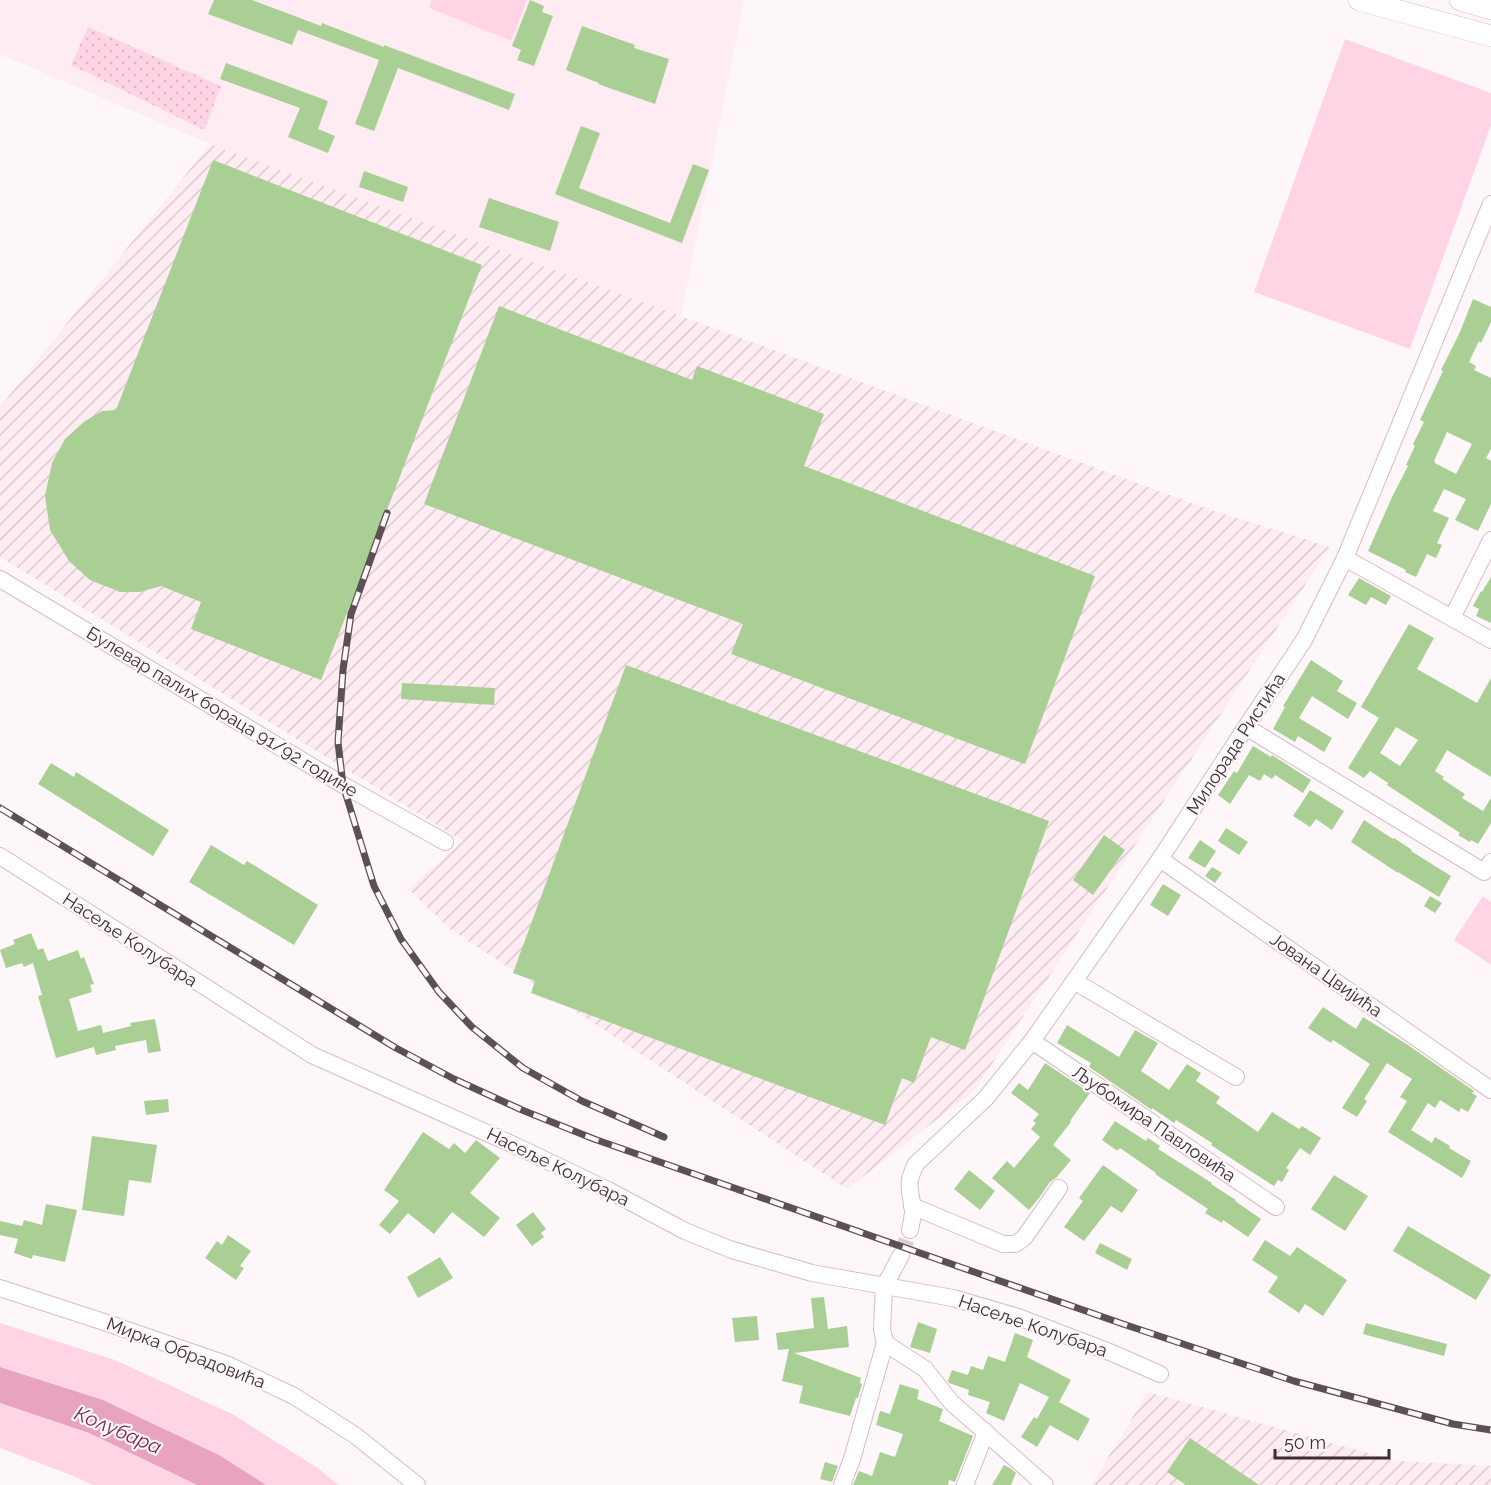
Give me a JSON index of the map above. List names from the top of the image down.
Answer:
{
  "streets": {
    "street": [
      "Булевар палих бораца 91/92 године",
      "Милорада Ристића",
      "Насеље Колубара",
      "Јована Цвијића",
      "Љубомира Павловића",
      "Мирка Обрадовића"
    ]
  },
  "crossings": [
    ["Милорада Ристића", "Јована Цвијића"],
    ["Милорада Ристића", "Љубомира Павловића"]
  ],
  "water": ["Колубара"],
  "scale_bar": "50 m"
}
